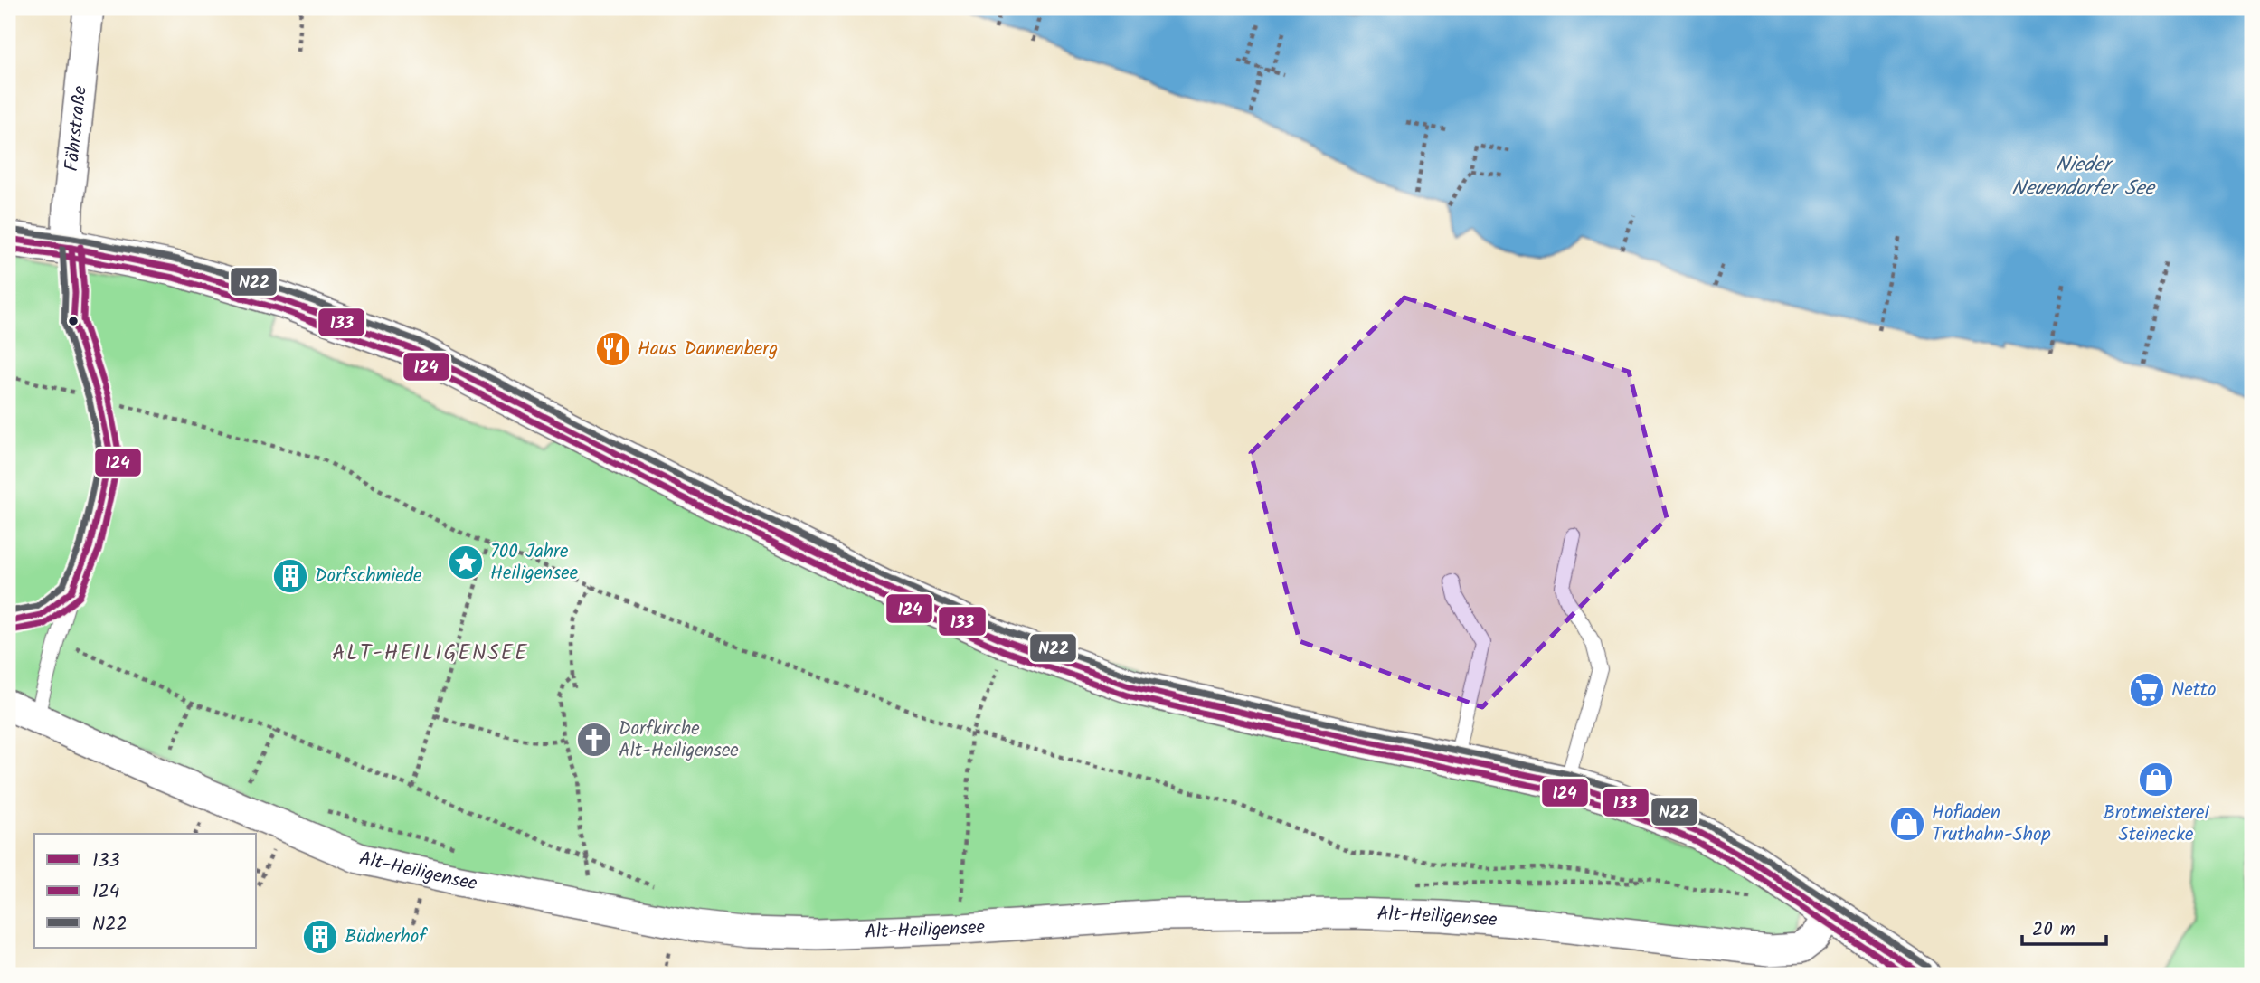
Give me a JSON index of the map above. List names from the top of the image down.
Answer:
{
  "streets": {
    "street": ["Fährstraße", "Alt-Heiligensee"]
  },
  "districts": ["ALT-HEILIGENSEE"],
  "water": ["Nieder Neuendorfer See"],
  "places": {
    "restaurant": ["Haus Dannenberg"],
    "place": ["700 Jahre Heiligensee"],
    "building": ["Dorfschmiede", "Büdnerhof"],
    "supermarket": ["Netto"],
    "church": ["Dorfkirche Alt-Heiligensee"],
    "shop": ["Brotmeisterei Steinecke", "Hofladen Truthahn-Shop"]
  },
  "lines": ["transit line N22", "transit line 133", "transit line 124"],
  "legend": ["133", "124", "N22"],
  "scale_bar": "20 m"
}
